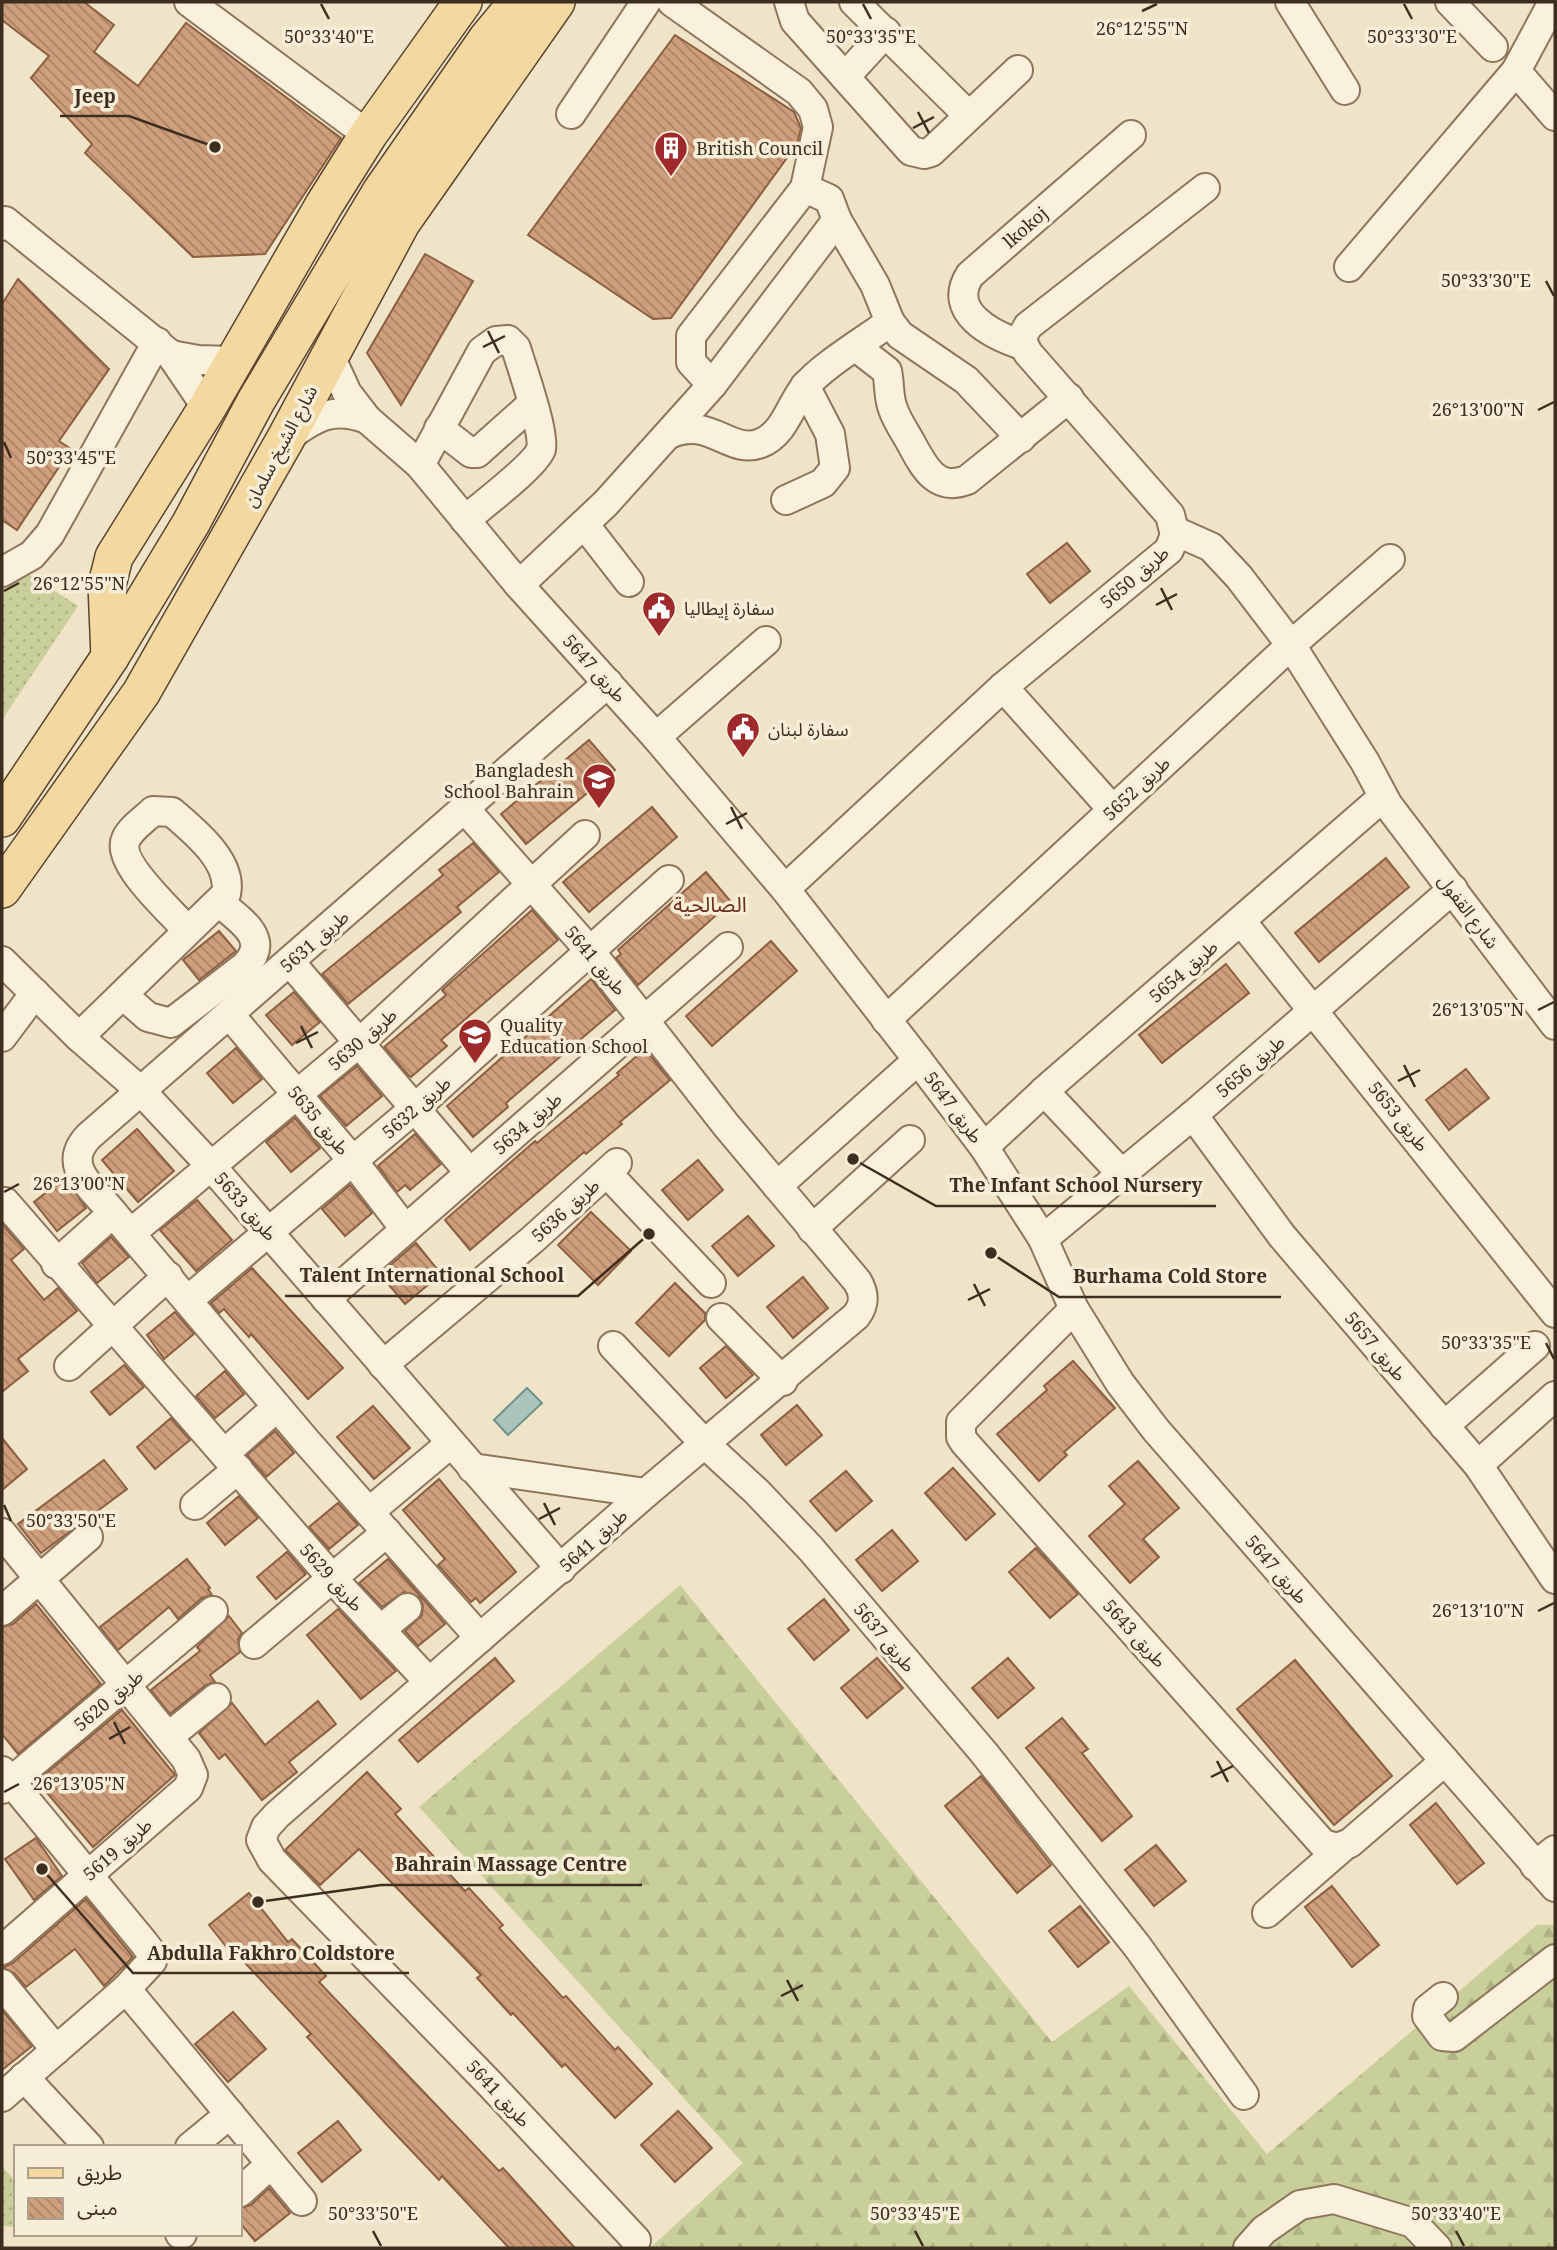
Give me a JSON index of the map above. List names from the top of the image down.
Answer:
{
  "streets": {
    "main road": ["شارع الشيخ سلمان"],
    "street": [
      "lkokoj",
      "طريق 5650",
      "طريق 5647",
      "طريق 5652",
      "شارع القفول",
      "طريق 5631",
      "طريق 5641",
      "طريق 5654",
      "طريق 5630",
      "طريق 5656",
      "طريق 5632",
      "طريق 5653",
      "طريق 5635",
      "طريق 5634",
      "طريق 5633",
      "طريق 5636",
      "طريق 5657",
      "طريق 5629",
      "طريق 5643",
      "طريق 5637",
      "طريق 5620",
      "طريق 5619"
    ]
  },
  "crossings": [
    ["lkokoj", "طريق 5650"],
    ["شارع الشيخ سلمان", "طريق 5647"],
    ["طريق 5650", "طريق 5647"],
    ["طريق 5650", "شارع القفول"],
    ["طريق 5647", "طريق 5652"],
    ["طريق 5647", "طريق 5631"],
    ["طريق 5647", "طريق 5654"],
    ["طريق 5647", "طريق 5656"],
    ["طريق 5647", "طريق 5643"],
    ["طريق 5652", "شارع القفول"],
    ["شارع القفول", "طريق 5654"],
    ["شارع القفول", "طريق 5656"],
    ["طريق 5631", "طريق 5641"],
    ["طريق 5631", "طريق 5630"],
    ["طريق 5631", "طريق 5632"],
    ["طريق 5631", "طريق 5635"],
    ["طريق 5631", "طريق 5633"],
    ["طريق 5641", "طريق 5630"],
    ["طريق 5641", "طريق 5632"],
    ["طريق 5641", "طريق 5634"],
    ["طريق 5641", "طريق 5633"],
    ["طريق 5641", "طريق 5629"],
    ["طريق 5641", "طريق 5637"],
    ["طريق 5654", "طريق 5653"],
    ["طريق 5630", "طريق 5635"],
    ["طريق 5630", "طريق 5633"],
    ["طريق 5656", "طريق 5653"],
    ["طريق 5656", "طريق 5657"],
    ["طريق 5632", "طريق 5635"],
    ["طريق 5632", "طريق 5633"],
    ["طريق 5635", "طريق 5634"],
    ["طريق 5634", "طريق 5633"],
    ["طريق 5633", "طريق 5636"],
    ["طريق 5620", "طريق 5619"]
  ],
  "districts": ["الصالحية"],
  "places": {
    "other": [
      "Jeep",
      "The Infant School Nursery",
      "Talent International School",
      "Burhama Cold Store",
      "Abdulla Fakhro Coldstore",
      "Bahrain Massage Centre"
    ],
    "building": ["British Council"],
    "public building": ["سفارة إيطاليا", "سفارة لبنان"],
    "school or university": ["Bangladesh School Bahrain", "Quality Education School"]
  },
  "legend": ["طريق", "مبنى"],
  "coordinates": [
    "26°12'55\"N",
    "50°33'40\"E",
    "50°33'35\"E",
    "50°33'30\"E",
    "26°13'00\"N",
    "50°33'45\"E",
    "26°13'05\"N",
    "50°33'50\"E",
    "26°13'10\"N"
  ]
}
